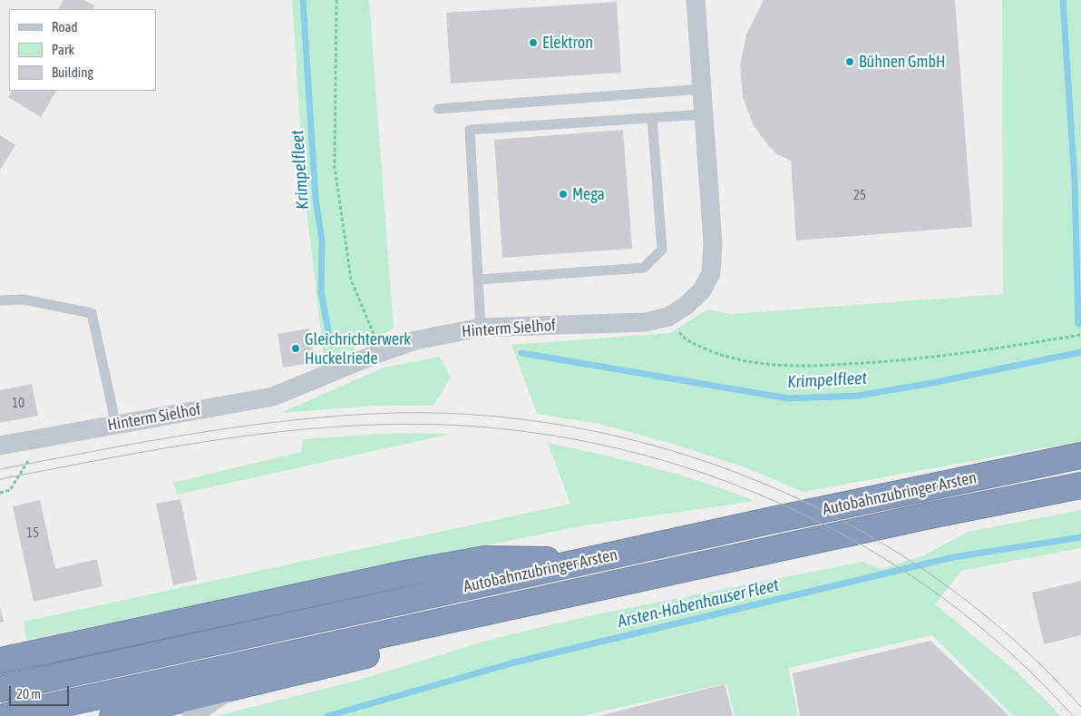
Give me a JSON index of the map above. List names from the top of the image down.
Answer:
{
  "streets": {
    "highway": ["Autobahnzubringer Arsten"],
    "street": ["Hinterm Sielhof"]
  },
  "water": ["Krimpelfleet", "Arsten-Habenhauser Fleet"],
  "places": [
    "Elektron",
    "Bühnen GmbH",
    "Mega",
    "Gleichrichterwerk Huckelriede"
  ],
  "house_numbers": ["25", "10", "15"],
  "legend": ["Road", "Park", "Building"],
  "scale_bar": "20 m"
}
